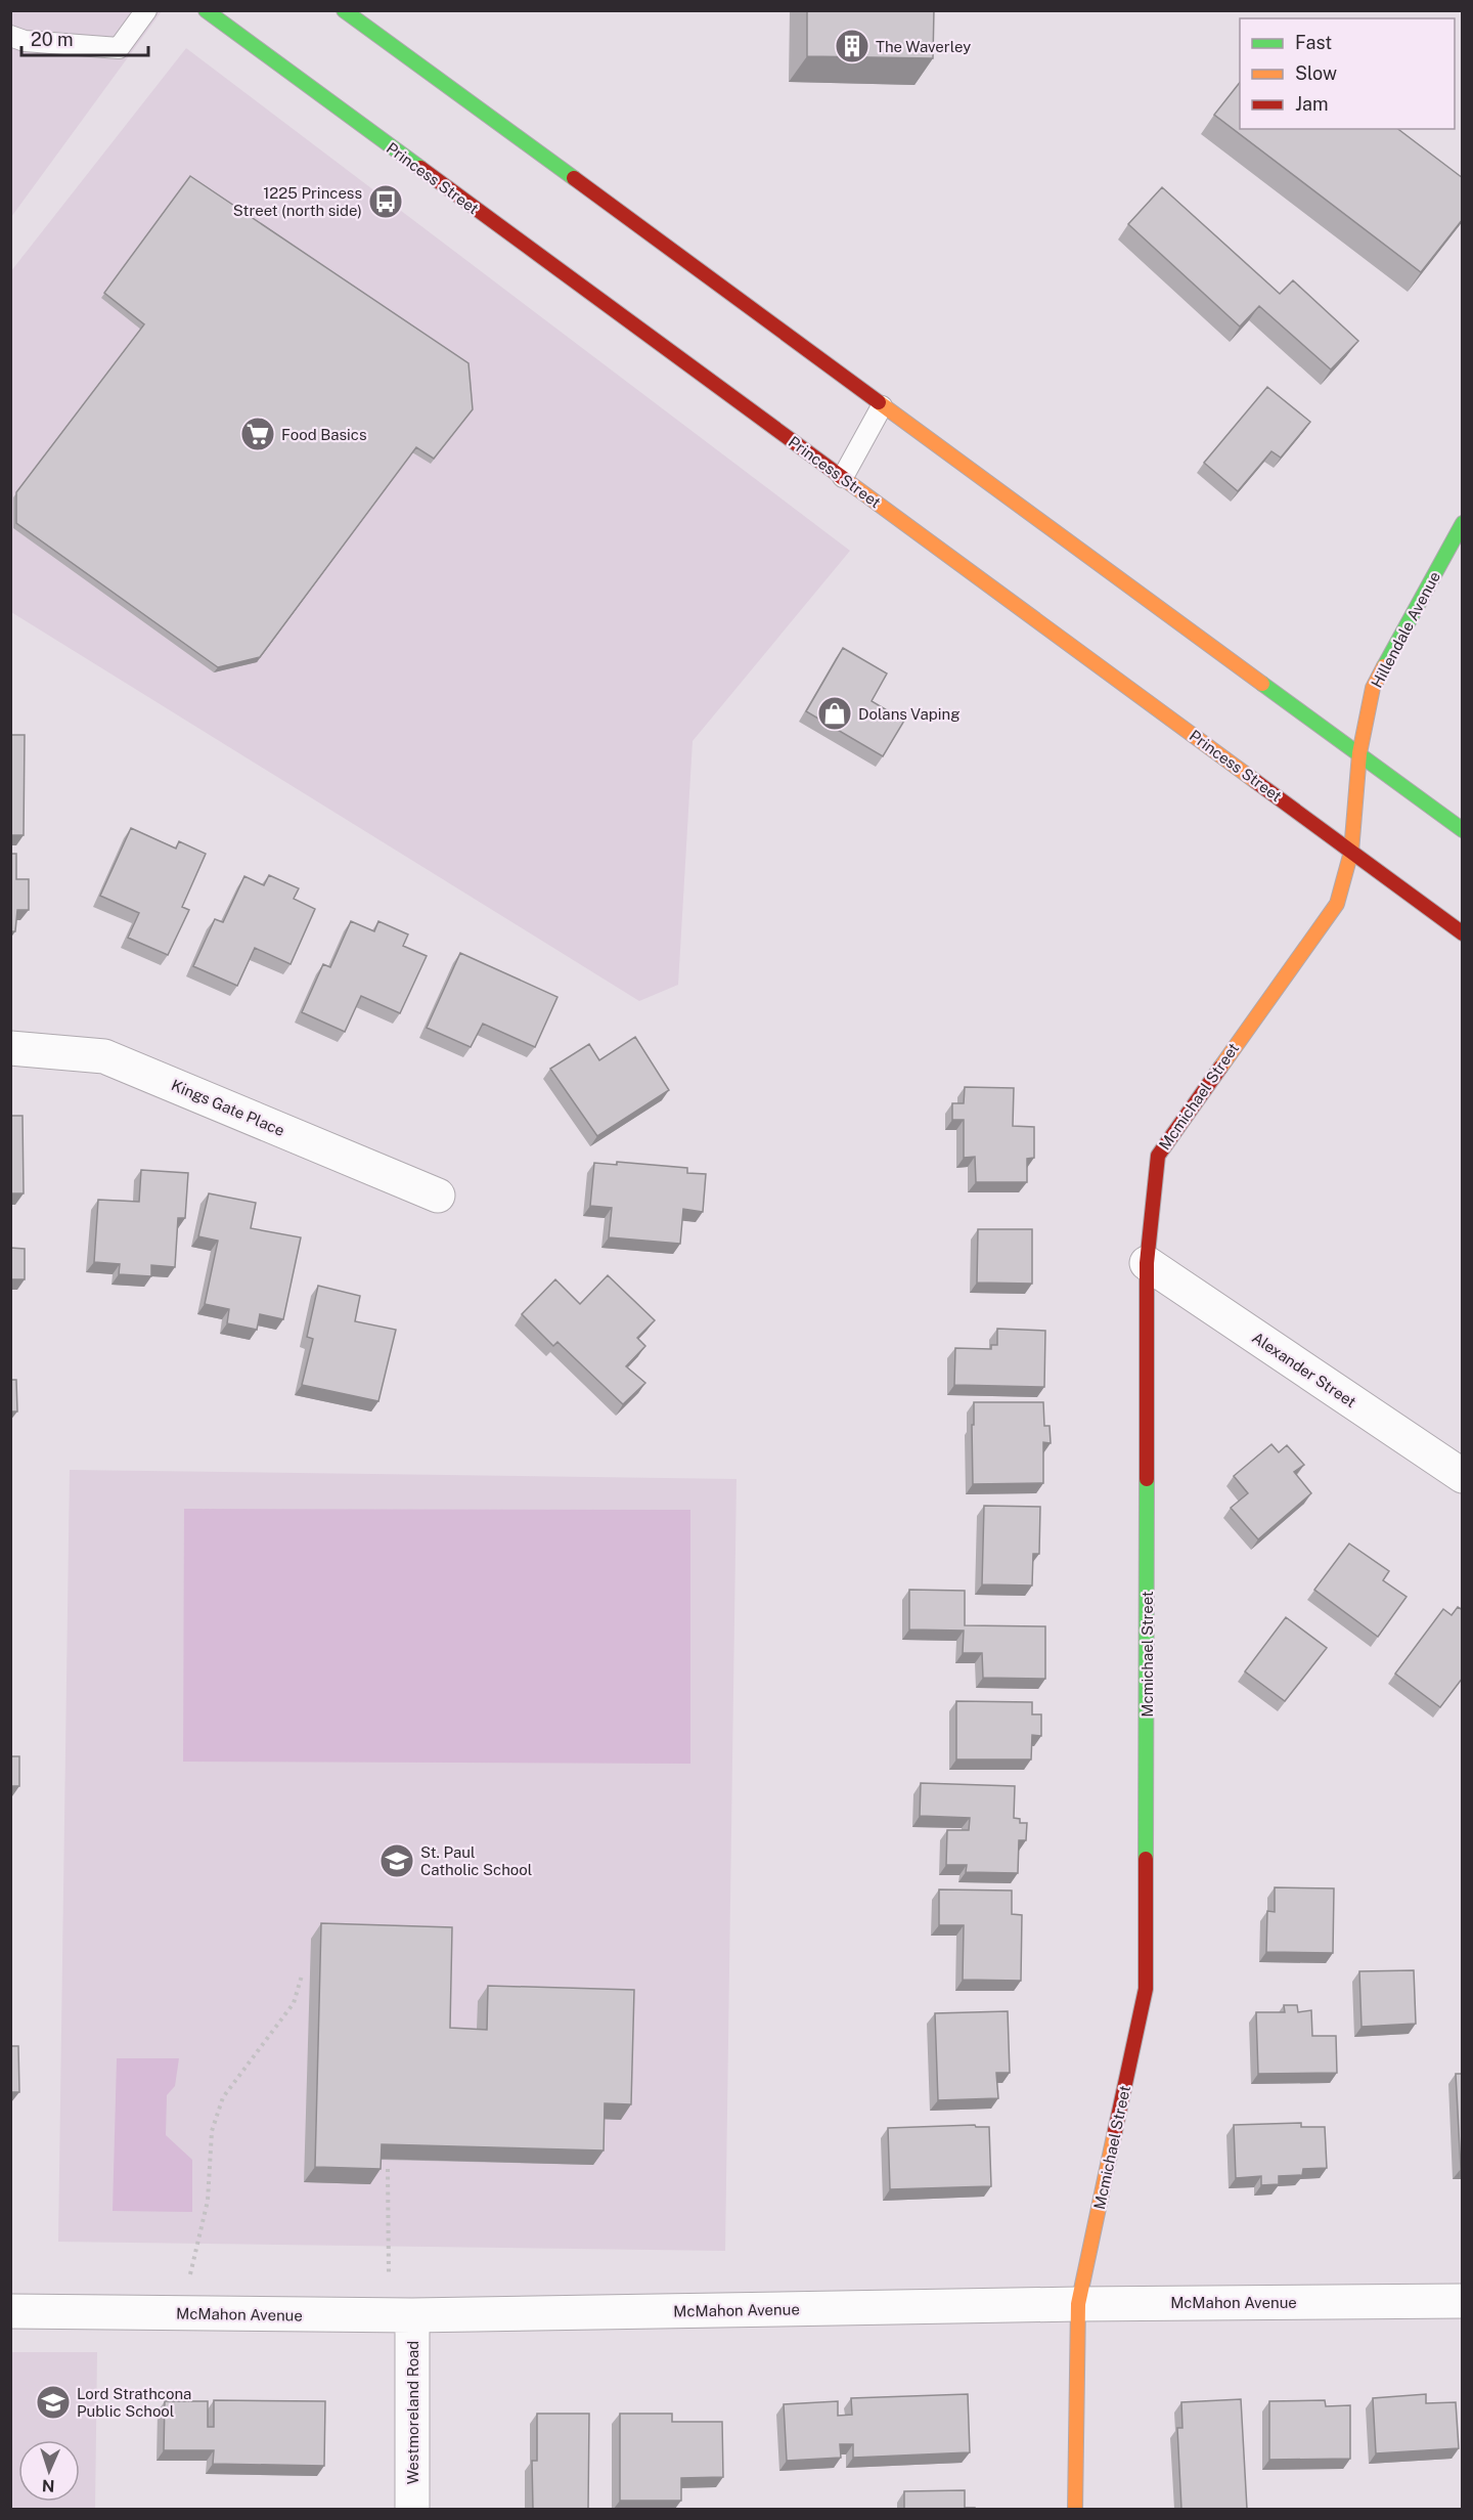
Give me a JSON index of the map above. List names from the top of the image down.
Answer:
{
  "streets": {
    "main road": ["Princess Street", "Hillendale Avenue", "Mcmichael Street"],
    "street": [
      "Kings Gate Place",
      "Alexander Street",
      "McMahon Avenue",
      "Westmoreland Road"
    ]
  },
  "crossings": [
    ["Princess Street", "Hillendale Avenue"],
    ["Princess Street", "Mcmichael Street"],
    ["Hillendale Avenue", "Mcmichael Street"],
    ["Mcmichael Street", "Alexander Street"],
    ["Mcmichael Street", "McMahon Avenue"],
    ["McMahon Avenue", "Westmoreland Road"]
  ],
  "places": {
    "building": ["The Waverley"],
    "bus stop": ["1225 Princess Street (north side)"],
    "supermarket": ["Food Basics"],
    "shop": ["Dolans Vaping"],
    "school or university": ["St. Paul Catholic School", "Lord Strathcona Public School"]
  },
  "legend": ["Fast", "Slow", "Jam"],
  "scale_bar": "20 m",
  "north": "bottom"
}
